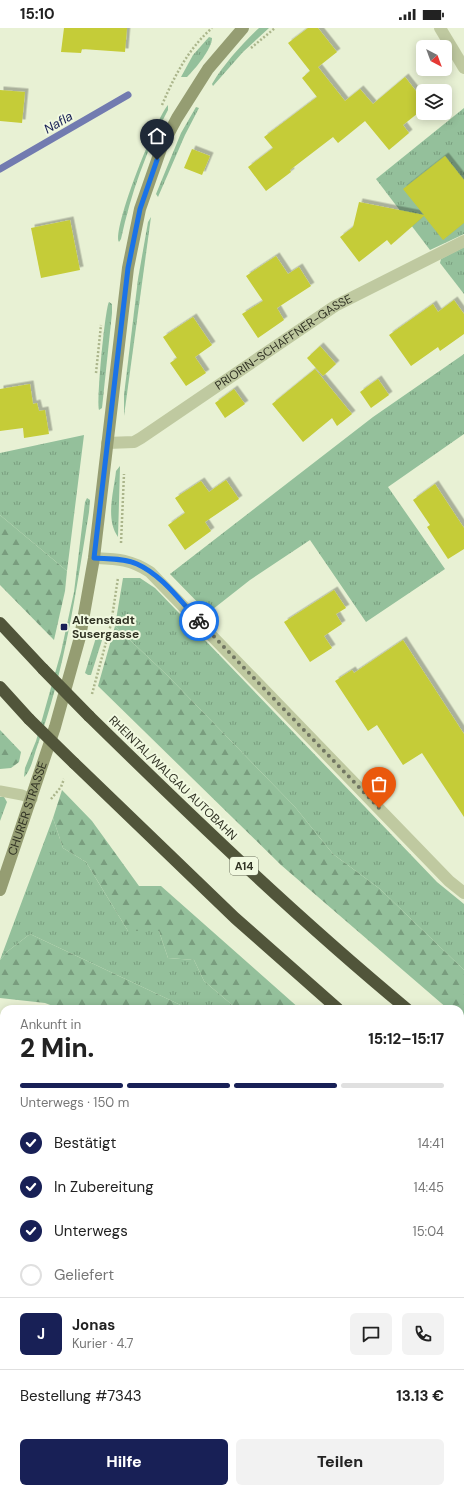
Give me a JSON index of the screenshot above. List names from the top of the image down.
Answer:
{
  "streets": {
    "highway": ["RHEINTAL/WALGAU AUTOBAHN", "A14"],
    "main road": ["CHURER STRASSE"],
    "street": ["PRIORIN-SCHAFFNER-GASSE"]
  },
  "crossings": [
    ["PRIORIN-SCHAFFNER-GASSE", "CHURER STRASSE"]
  ],
  "water": ["Nafla"],
  "places": {
    "transit": ["Altenstadt Susergasse"]
  },
  "north": "bottom right",
  "page": {
    "status": "15:10",
    "heading": ["2 Min.", "Ankunft in", "15:12–15:17"],
    "panel": [
      "Jonas",
      "Kurier · 4.7",
      "Bestellung #7343",
      "13.13 €"
    ],
    "bar": "Unterwegs · 150 m",
    "list": [
      ["Bestätigt", "14:41"],
      ["In Zubereitung", "14:45"],
      ["Unterwegs", "15:04"],
      "Geliefert"
    ],
    "round": "J",
    "buttons": ["Hilfe", "Teilen"]
  }
}
